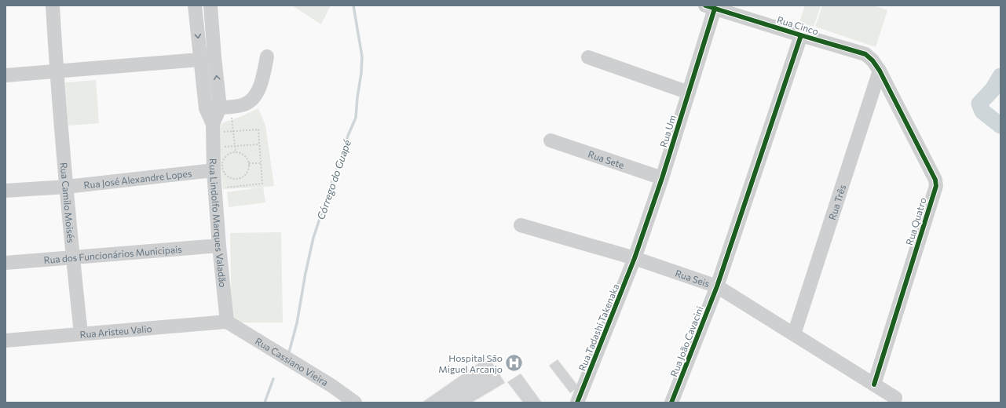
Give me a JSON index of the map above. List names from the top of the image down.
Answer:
{
  "streets": {
    "street": [
      "Rua Cinco",
      "Rua Um",
      "Rua Sete",
      "Rua José Alexandre Lopes",
      "Rua Camilo Moisés",
      "Rua Três",
      "Rua Quatro",
      "Rua Lindolfo Marques Valadão",
      "Rua dos Funcionários Municipais",
      "Rua Seis",
      "Rua Tadashi Takenaka",
      "Rua Aristeu Valio",
      "Rua João Cavacini",
      "Rua Cassiano Vieira"
    ]
  },
  "crossings": [
    ["Rua Cinco", "Rua Um"],
    ["Rua Cinco", "Rua Três"],
    ["Rua Cinco", "Rua Quatro"],
    ["Rua Cinco", "Rua João Cavacini"],
    ["Rua Um", "Rua Sete"],
    ["Rua Um", "Rua Seis"],
    ["Rua Um", "Rua Tadashi Takenaka"],
    ["Rua José Alexandre Lopes", "Rua Camilo Moisés"],
    ["Rua José Alexandre Lopes", "Rua Lindolfo Marques Valadão"],
    ["Rua Camilo Moisés", "Rua dos Funcionários Municipais"],
    ["Rua Camilo Moisés", "Rua Aristeu Valio"],
    ["Rua Três", "Rua Quatro"],
    ["Rua Três", "Rua Seis"],
    ["Rua Quatro", "Rua Seis"],
    ["Rua Lindolfo Marques Valadão", "Rua dos Funcionários Municipais"],
    ["Rua Lindolfo Marques Valadão", "Rua Aristeu Valio"],
    ["Rua Lindolfo Marques Valadão", "Rua Cassiano Vieira"],
    ["Rua Seis", "Rua Tadashi Takenaka"],
    ["Rua Seis", "Rua João Cavacini"],
    ["Rua Aristeu Valio", "Rua Cassiano Vieira"]
  ],
  "water": ["Córrego do Guapé"],
  "places": {
    "hospital": ["Hospital São Miguel Arcanjo"]
  }
}
